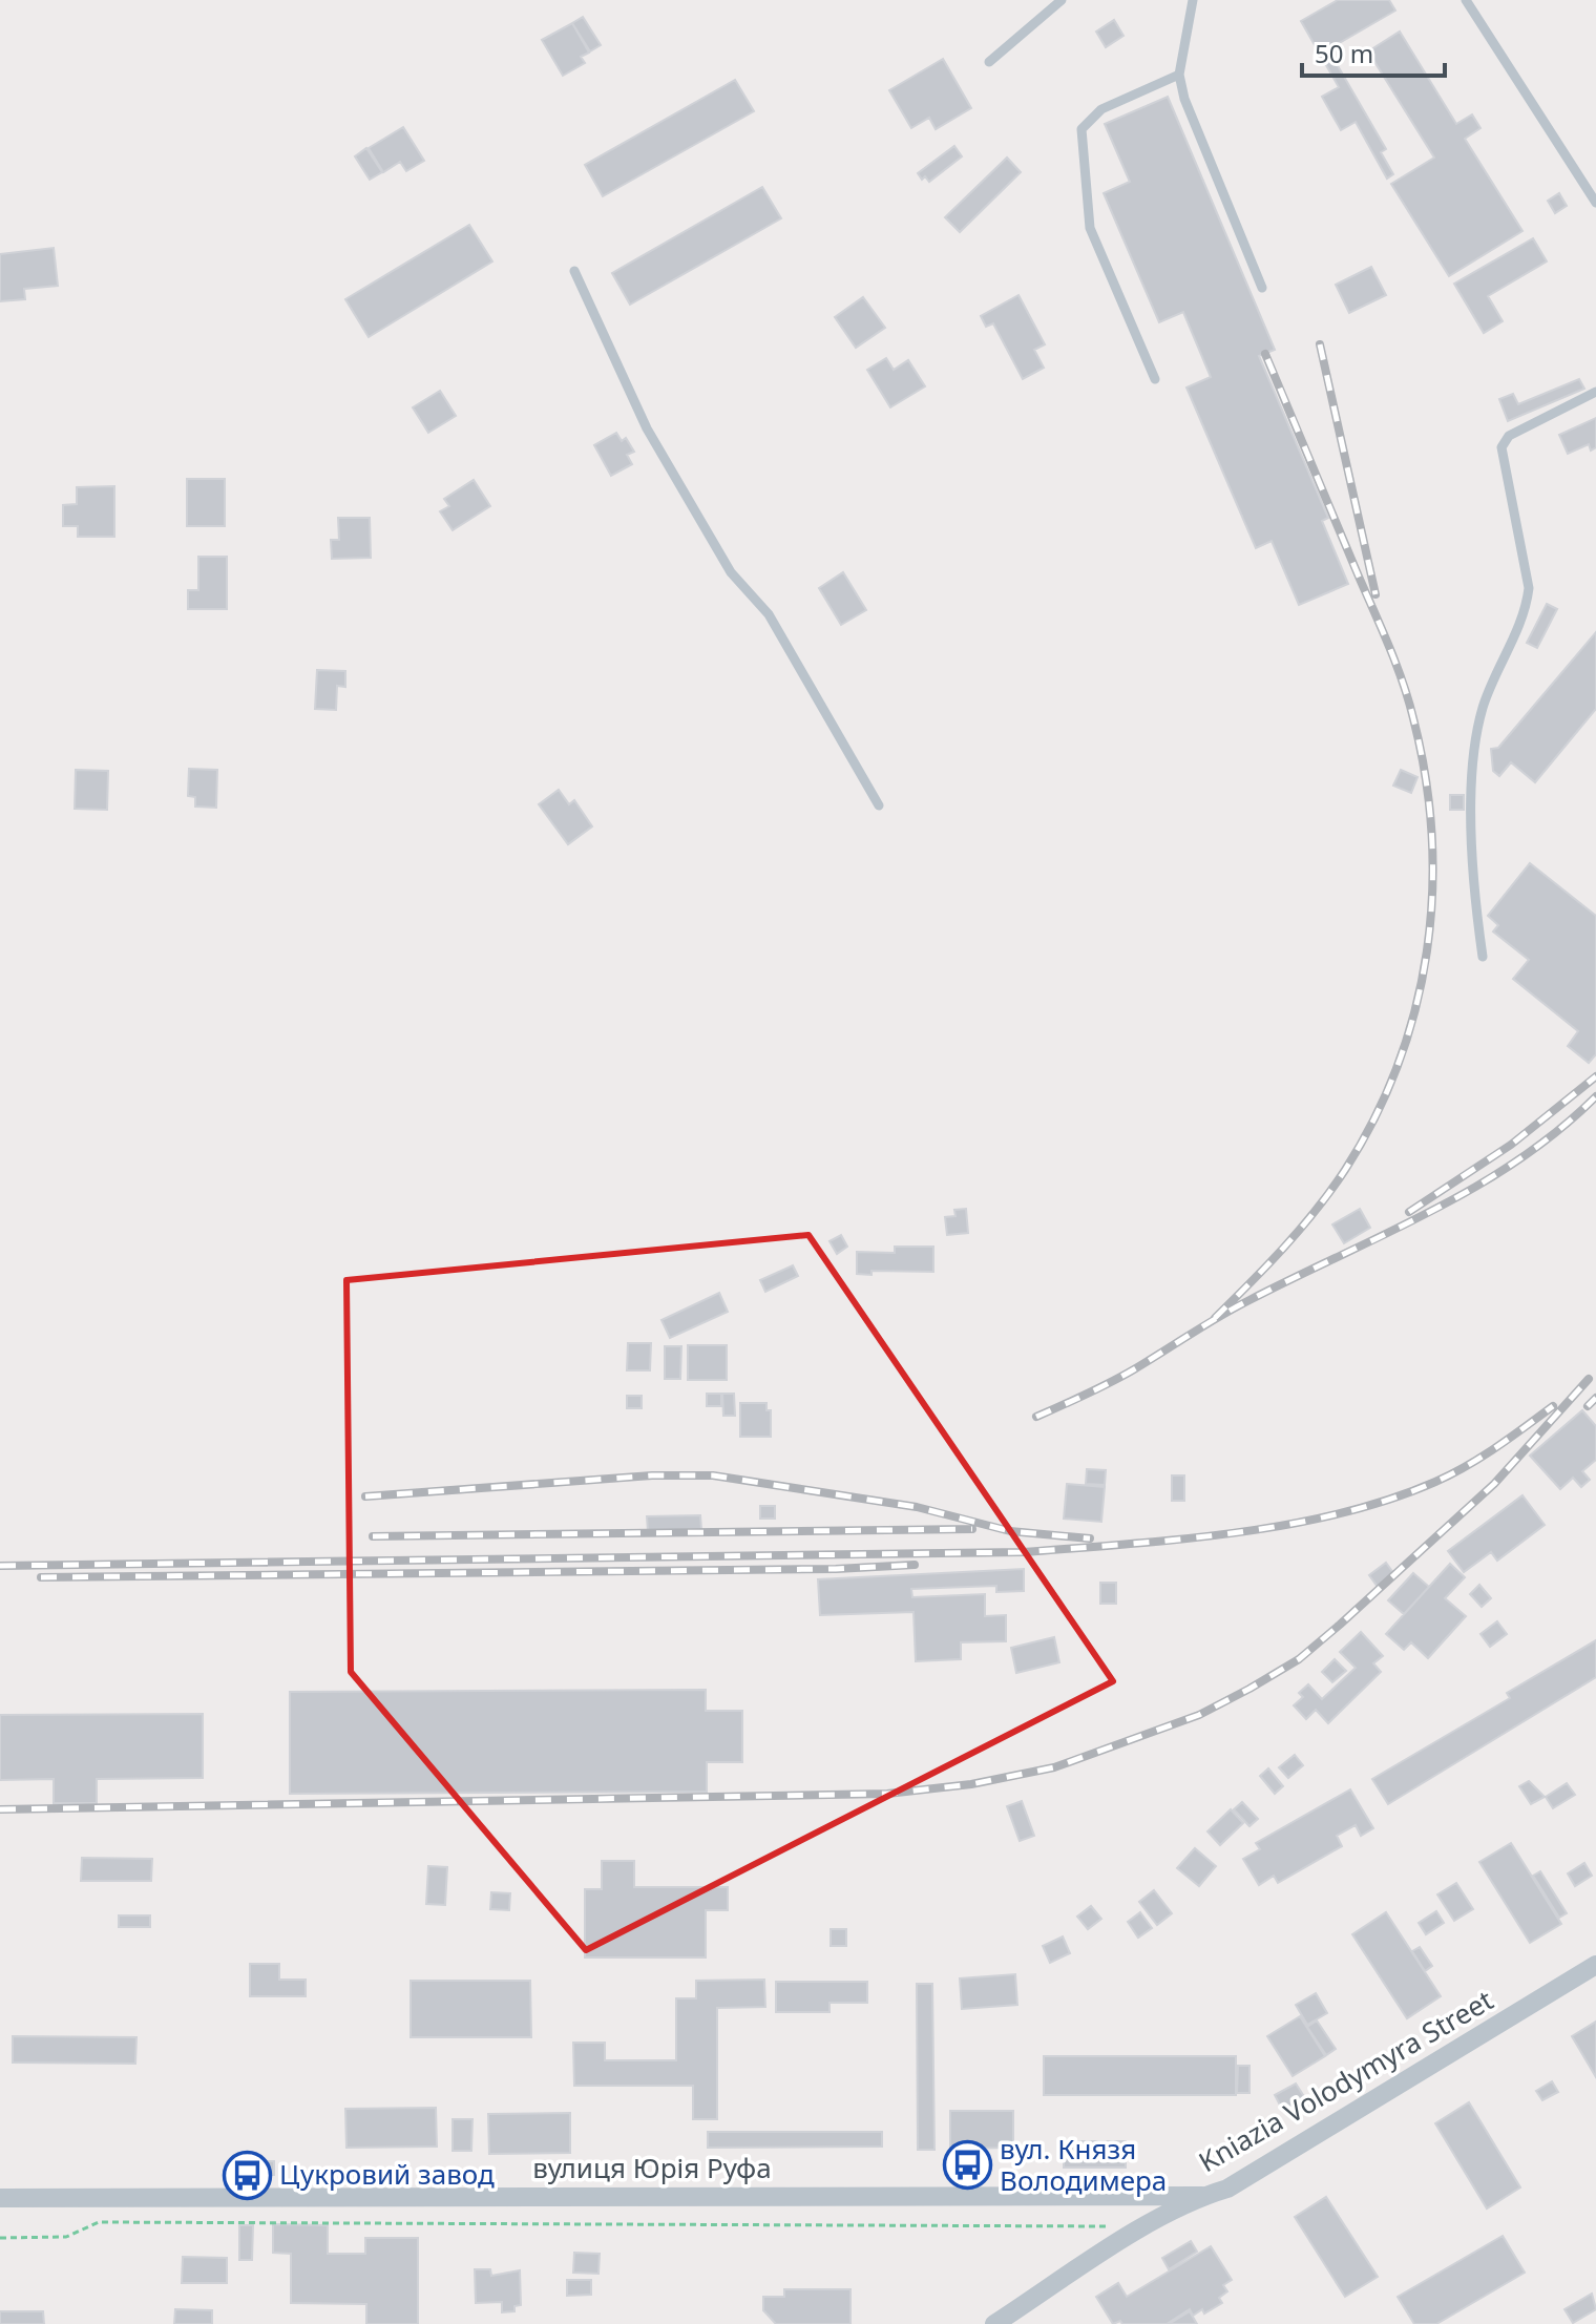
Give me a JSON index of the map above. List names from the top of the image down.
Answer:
{
  "streets": {
    "street": ["Kniazia Volodymyra Street", "вулиця Юрія Руфа"]
  },
  "crossings": [
    ["Kniazia Volodymyra Street", "вулиця Юрія Руфа"]
  ],
  "places": {
    "bus stop": ["вул. Князя Володимера", "Цукровий завод"]
  },
  "scale_bar": "50 m"
}
